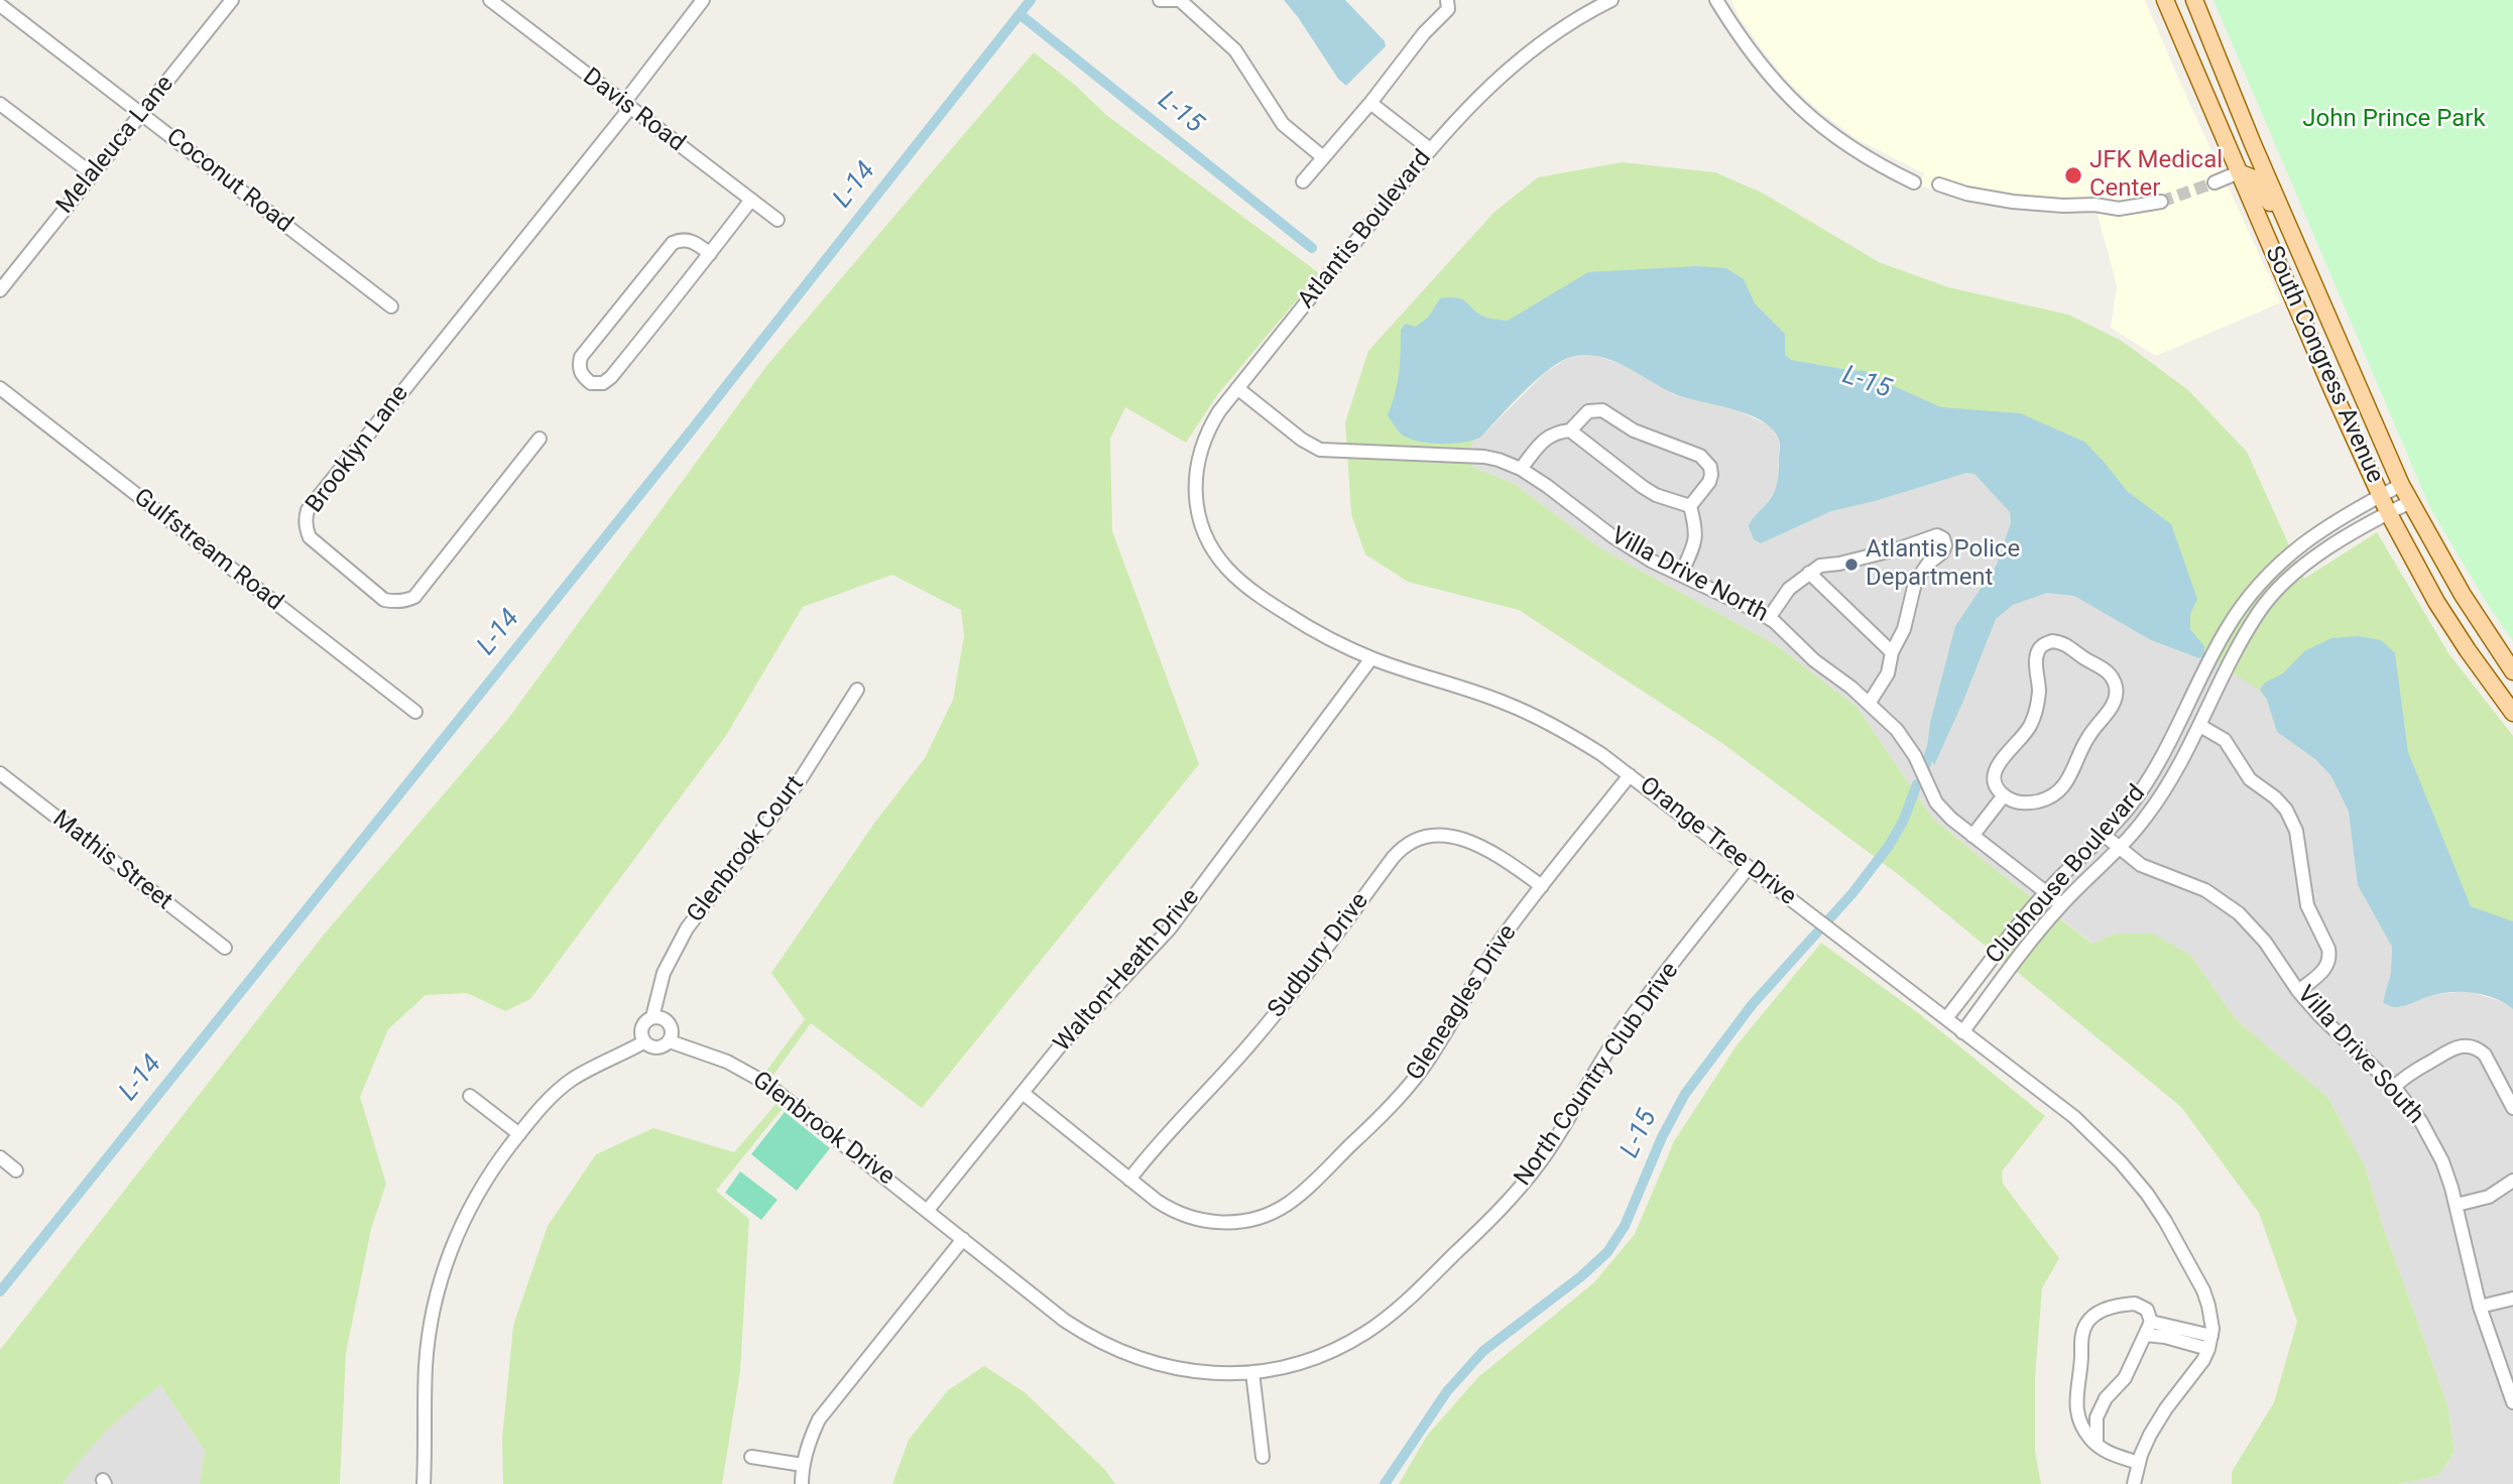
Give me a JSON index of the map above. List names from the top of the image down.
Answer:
{
  "streets": {
    "main road": ["South Congress Avenue"],
    "street": [
      "Davis Road",
      "Melaleuca Lane",
      "Coconut Road",
      "Atlantis Boulevard",
      "Brooklyn Lane",
      "Gulfstream Road",
      "Villa Drive North",
      "Orange Tree Drive",
      "Glenbrook Court",
      "Mathis Street",
      "Clubhouse Boulevard",
      "Sudbury Drive",
      "Walton-Heath Drive",
      "Gleneagles Drive",
      "Villa Drive South",
      "North Country Club Drive",
      "Glenbrook Drive"
    ]
  },
  "crossings": [
    ["Davis Road", "Brooklyn Lane"],
    ["Melaleuca Lane", "Coconut Road"],
    ["Atlantis Boulevard", "Villa Drive North"],
    ["Atlantis Boulevard", "Orange Tree Drive"],
    ["South Congress Avenue", "Clubhouse Boulevard"],
    ["Villa Drive North", "Clubhouse Boulevard"],
    ["Orange Tree Drive", "Clubhouse Boulevard"],
    ["Orange Tree Drive", "Walton-Heath Drive"],
    ["Orange Tree Drive", "Gleneagles Drive"],
    ["Orange Tree Drive", "North Country Club Drive"],
    ["Glenbrook Court", "Glenbrook Drive"],
    ["Clubhouse Boulevard", "Villa Drive South"],
    ["Sudbury Drive", "Gleneagles Drive"],
    ["Walton-Heath Drive", "Gleneagles Drive"],
    ["Walton-Heath Drive", "Glenbrook Drive"],
    ["North Country Club Drive", "Glenbrook Drive"]
  ],
  "water": ["L-15", "L-14"],
  "parks": ["John Prince Park"],
  "places": ["JFK Medical Center", "Atlantis Police Department"]
}
